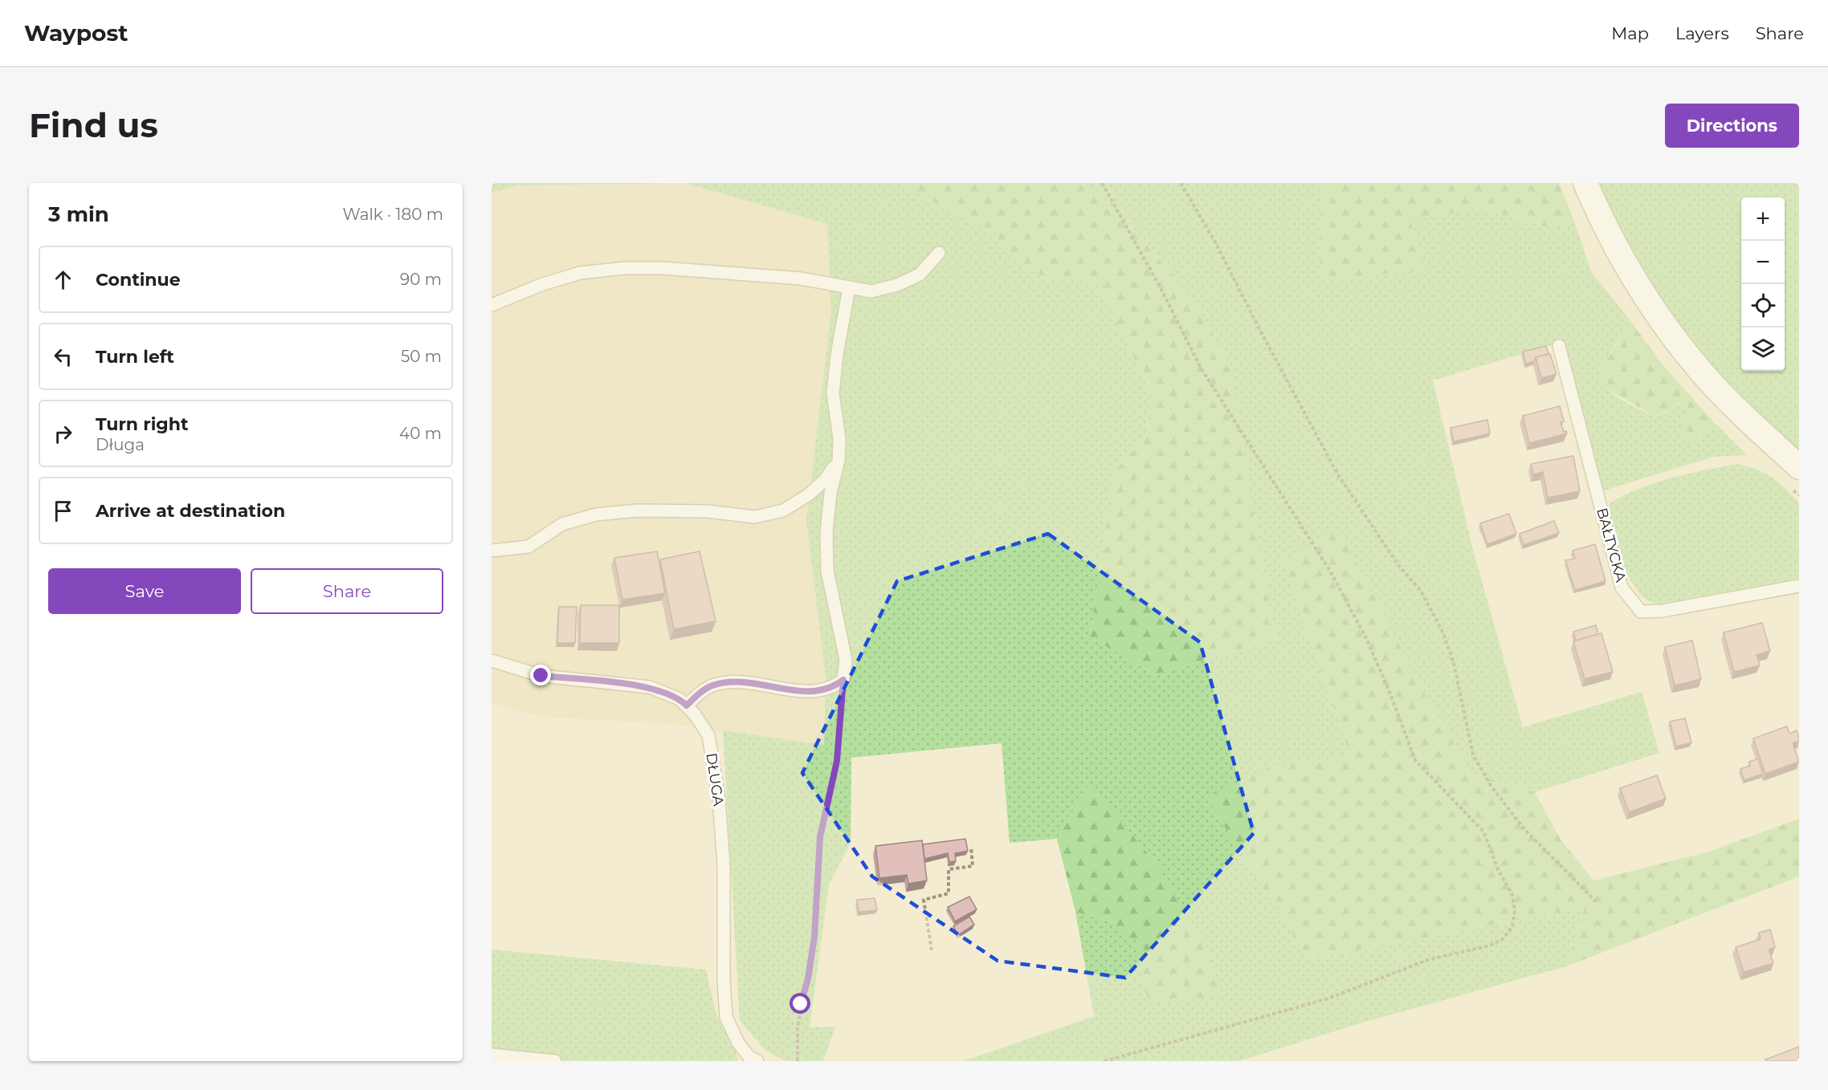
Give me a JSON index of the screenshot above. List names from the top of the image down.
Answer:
{
  "streets": {
    "lane": ["BAŁTYCKA", "DŁUGA"]
  },
  "page": {
    "header": "Waypost",
    "nav": ["Map", "Layers", "Share"],
    "buttons": [
      "Directions",
      ["Save", "Share"]
    ],
    "title": "Find us",
    "heading": ["3 min", "Walk · 180 m"],
    "map_buttons": ["+", "−"],
    "list": [
      ["Continue", "90 m"],
      ["Turn left", "50 m"],
      ["Turn right", "Długa", "40 m"],
      "Arrive at destination"
    ]
  }
}
